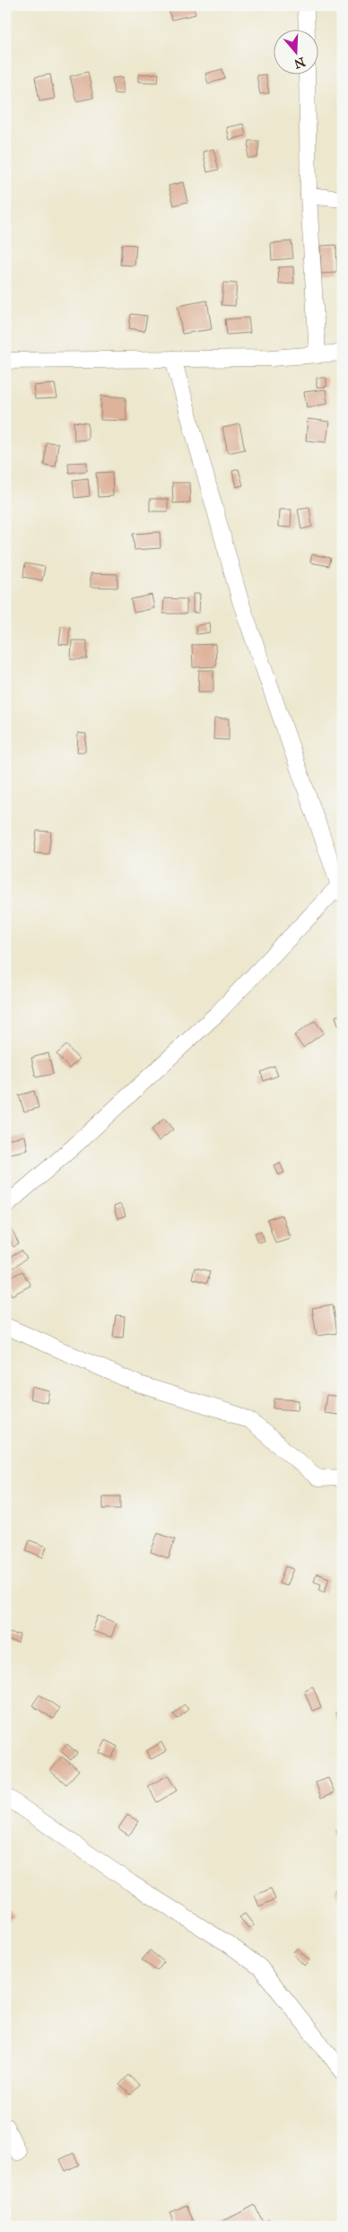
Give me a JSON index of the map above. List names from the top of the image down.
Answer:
{
  "north": "bottom"
}
